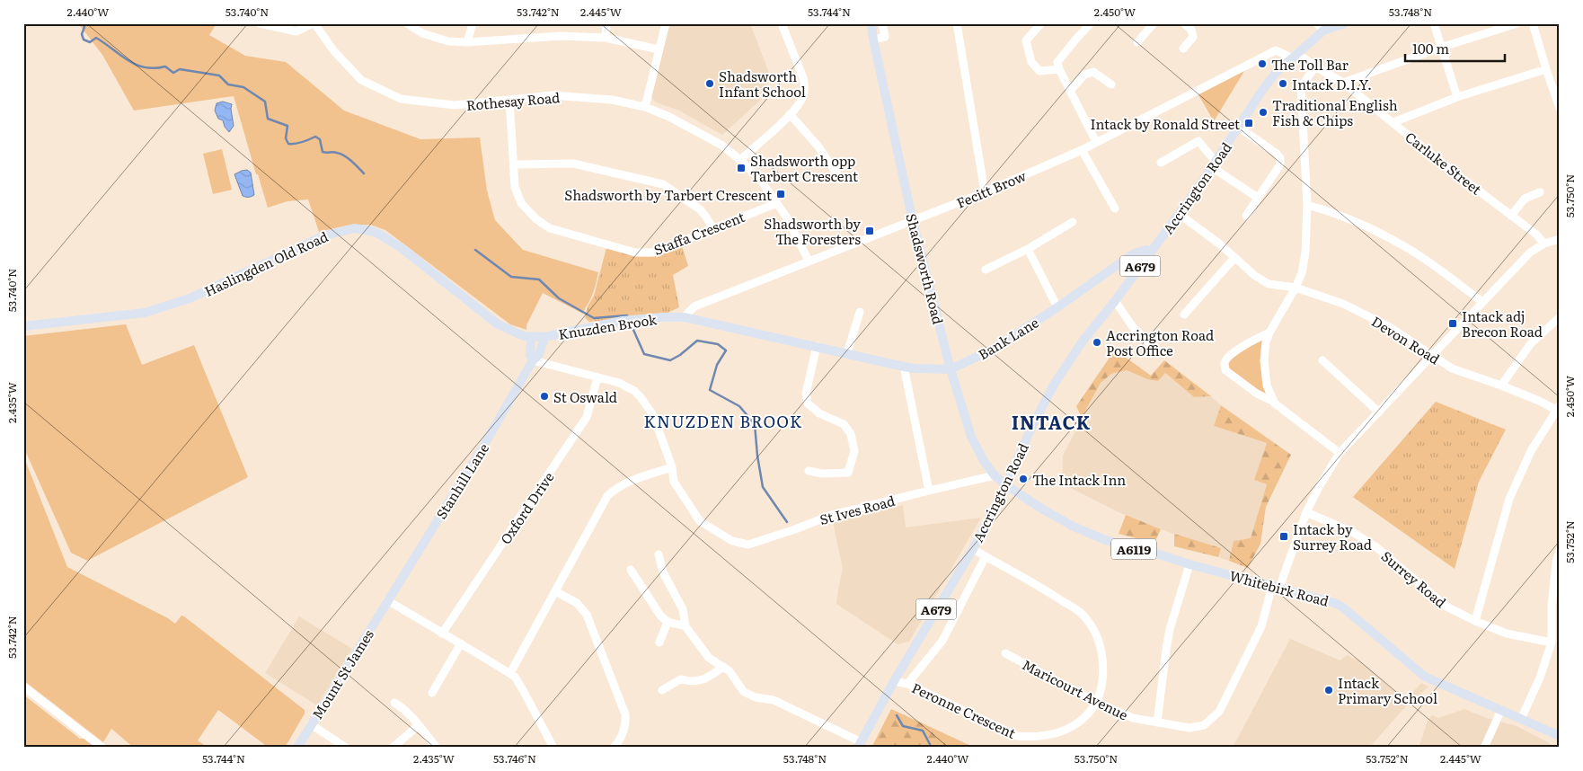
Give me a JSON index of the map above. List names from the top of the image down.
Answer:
{
  "streets": {
    "main road": [
      "Accrington Road",
      "Haslingden Old Road",
      "A679",
      "Shadsworth Road",
      "Knuzden Brook",
      "Bank Lane",
      "Stanhill Lane",
      "A6119",
      "Whitebirk Road",
      "Mount St James"
    ],
    "street": [
      "Rothesay Road",
      "Carluke Street",
      "Fecitt Brow",
      "Staffa Crescent",
      "Devon Road",
      "Oxford Drive",
      "St Ives Road",
      "Surrey Road",
      "Maricourt Avenue",
      "Peronne Crescent"
    ]
  },
  "crossings": [
    ["Rothesay Road", "Fecitt Brow"],
    ["Rothesay Road", "Staffa Crescent"],
    ["Carluke Street", "Accrington Road"],
    ["Carluke Street", "Fecitt Brow"],
    ["Carluke Street", "Maricourt Avenue"],
    ["Accrington Road", "Fecitt Brow"],
    ["Accrington Road", "Shadsworth Road"],
    ["Accrington Road", "Bank Lane"],
    ["Accrington Road", "Devon Road"],
    ["Accrington Road", "Whitebirk Road"],
    ["Accrington Road", "Peronne Crescent"],
    ["Fecitt Brow", "Shadsworth Road"],
    ["Fecitt Brow", "Knuzden Brook"],
    ["Fecitt Brow", "Bank Lane"],
    ["Haslingden Old Road", "Knuzden Brook"],
    ["Shadsworth Road", "Bank Lane"],
    ["Shadsworth Road", "St Ives Road"],
    ["Shadsworth Road", "Whitebirk Road"],
    ["Knuzden Brook", "Bank Lane"],
    ["Knuzden Brook", "Stanhill Lane"],
    ["Devon Road", "Maricourt Avenue"],
    ["Stanhill Lane", "St Ives Road"],
    ["Stanhill Lane", "Mount St James"],
    ["Oxford Drive", "St Ives Road"],
    ["Surrey Road", "Maricourt Avenue"],
    ["Whitebirk Road", "Maricourt Avenue"],
    ["Maricourt Avenue", "Peronne Crescent"]
  ],
  "districts": ["KNUZDEN BROOK", "INTACK"],
  "places": {
    "other": [
      "The Toll Bar",
      "Shadsworth Infant School",
      "Intack D.I.Y.",
      "Traditional English Fish & Chips",
      "Accrington Road Post Office",
      "St Oswald",
      "The Intack Inn",
      "Intack Primary School"
    ],
    "transit": [
      "Intack by Ronald Street",
      "Shadsworth opp Tarbert Crescent",
      "Shadsworth by Tarbert Crescent",
      "Shadsworth by The Foresters",
      "Intack adj Brecon Road",
      "Intack by Surrey Road"
    ]
  },
  "scale_bar": "100 m",
  "coordinates": [
    "2.440°W",
    "53.740°N",
    "53.742°N",
    "2.445°W",
    "53.744°N",
    "2.450°W",
    "53.748°N",
    "53.750°N",
    "2.435°W",
    "53.752°N",
    "53.746°N"
  ]
}
